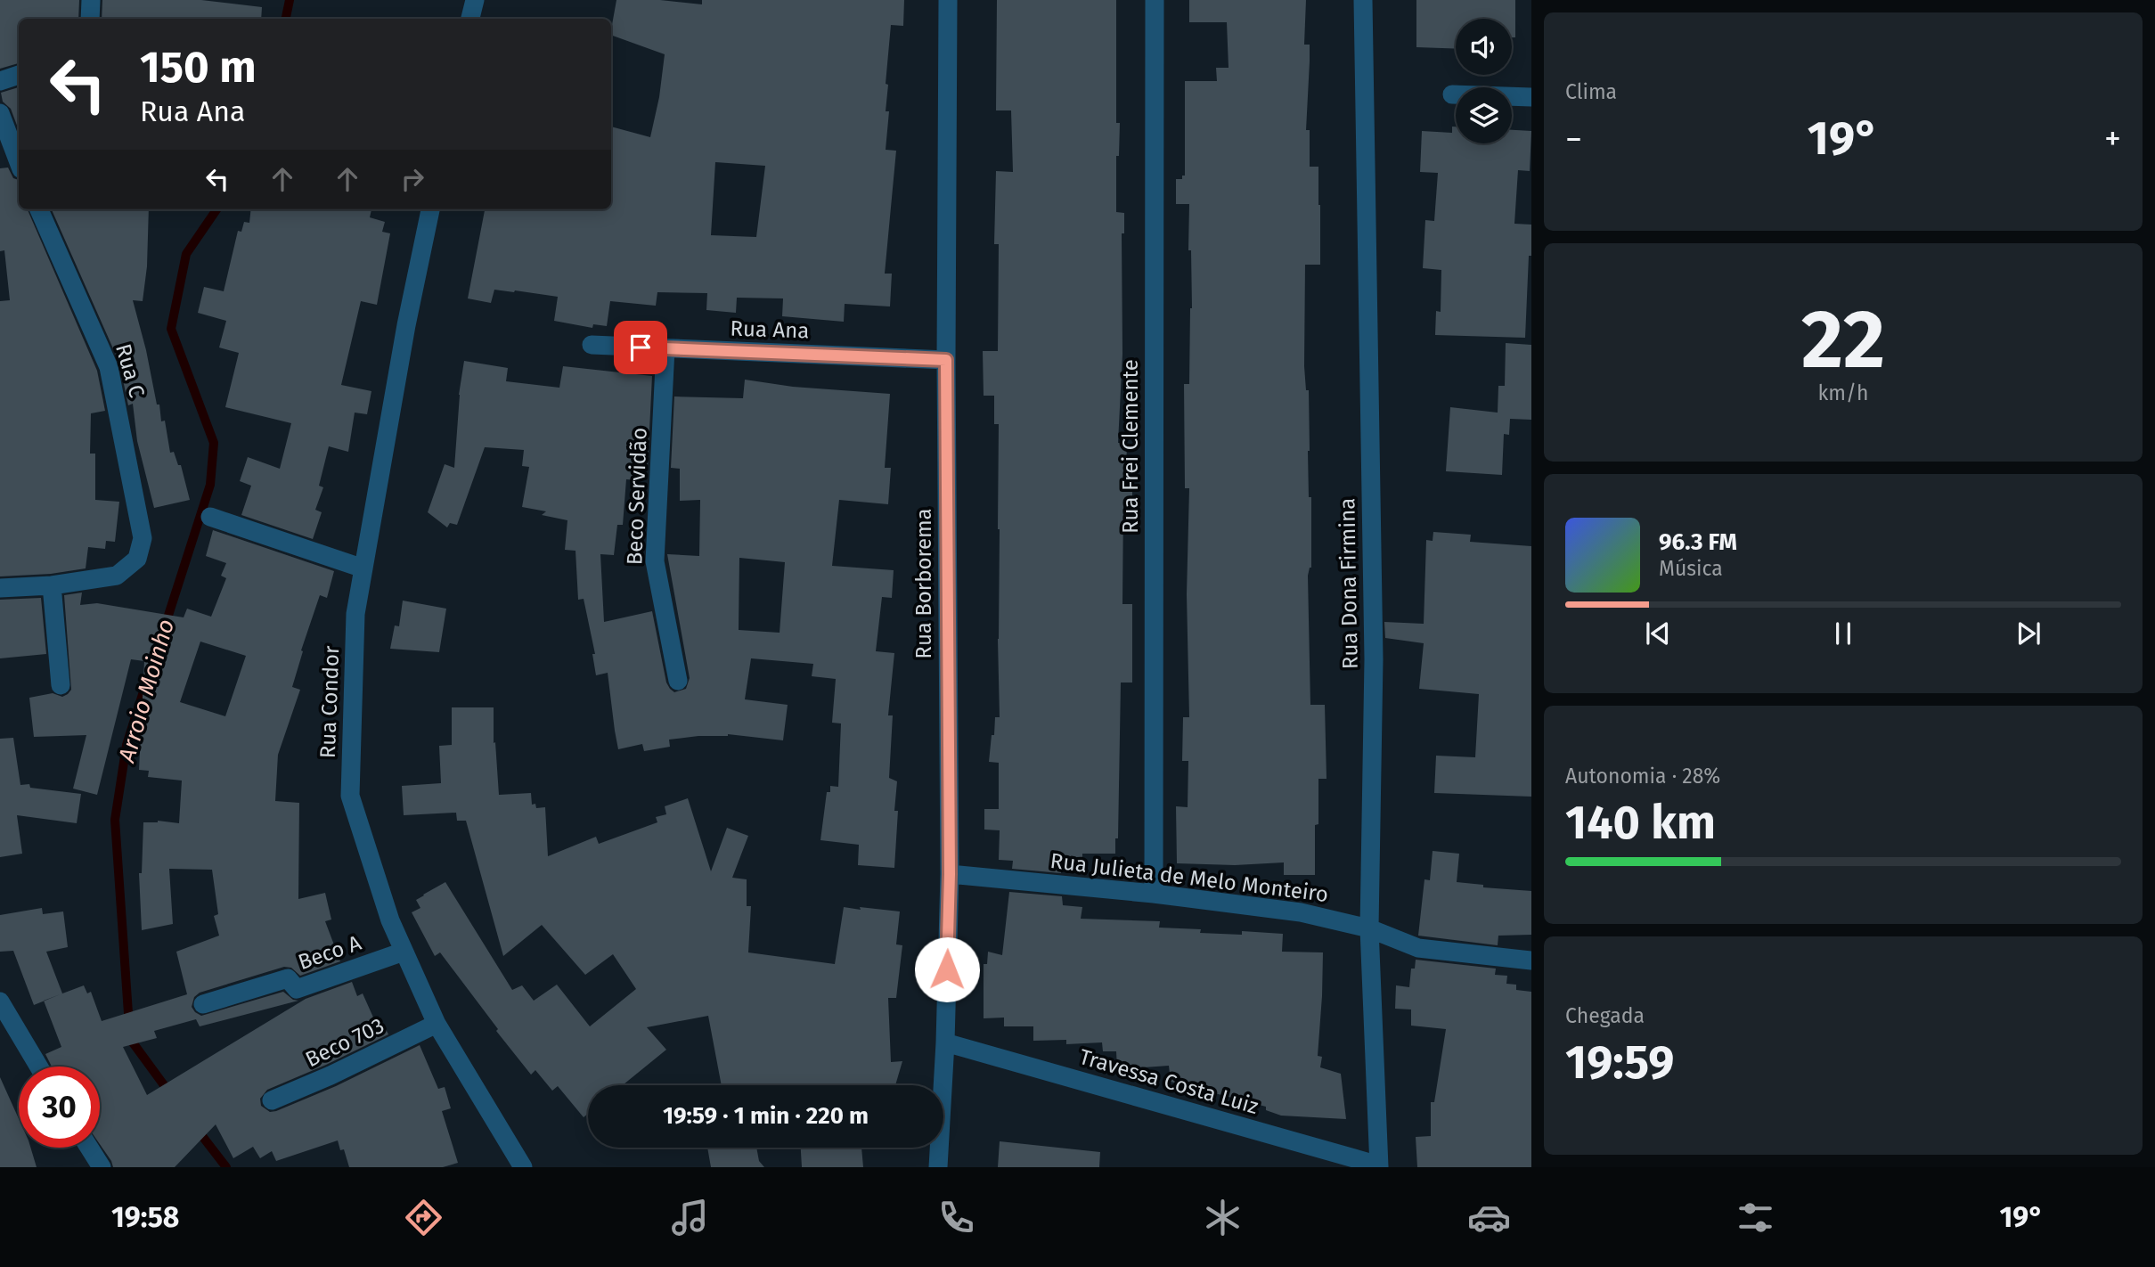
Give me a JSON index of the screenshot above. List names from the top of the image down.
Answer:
{
  "streets": {
    "street": [
      "Rua Ana",
      "Rua C",
      "Rua Frei Clemente",
      "Beco Servidão",
      "Rua Borborema",
      "Rua Dona Firmina",
      "Rua Condor",
      "Rua Julieta de Melo Monteiro",
      "Beco A",
      "Beco 703",
      "Travessa Costa Luiz"
    ]
  },
  "crossings": [
    ["Rua Ana", "Beco Servidão"],
    ["Rua Ana", "Rua Borborema"],
    ["Rua Frei Clemente", "Rua Julieta de Melo Monteiro"],
    ["Rua Borborema", "Rua Julieta de Melo Monteiro"],
    ["Rua Borborema", "Travessa Costa Luiz"],
    ["Rua Dona Firmina", "Rua Julieta de Melo Monteiro"],
    ["Rua Dona Firmina", "Travessa Costa Luiz"],
    ["Rua Condor", "Beco A"],
    ["Rua Condor", "Beco 703"]
  ],
  "water": ["Arroio Moinho"],
  "page": {
    "tile": [
      "Clima",
      ["22", "km/h"],
      ["Autonomia · 28%", "140 km"],
      ["Chegada", "19:59"]
    ],
    "turn": ["150 m", "Rua Ana"],
    "heat": ["−", "19°", "+"],
    "song": ["96.3 FM", "Música"],
    "limit": "30",
    "trip": "19:59 · 1 min · 220 m",
    "tabs": ["19:58", "19°"]
  }
}
